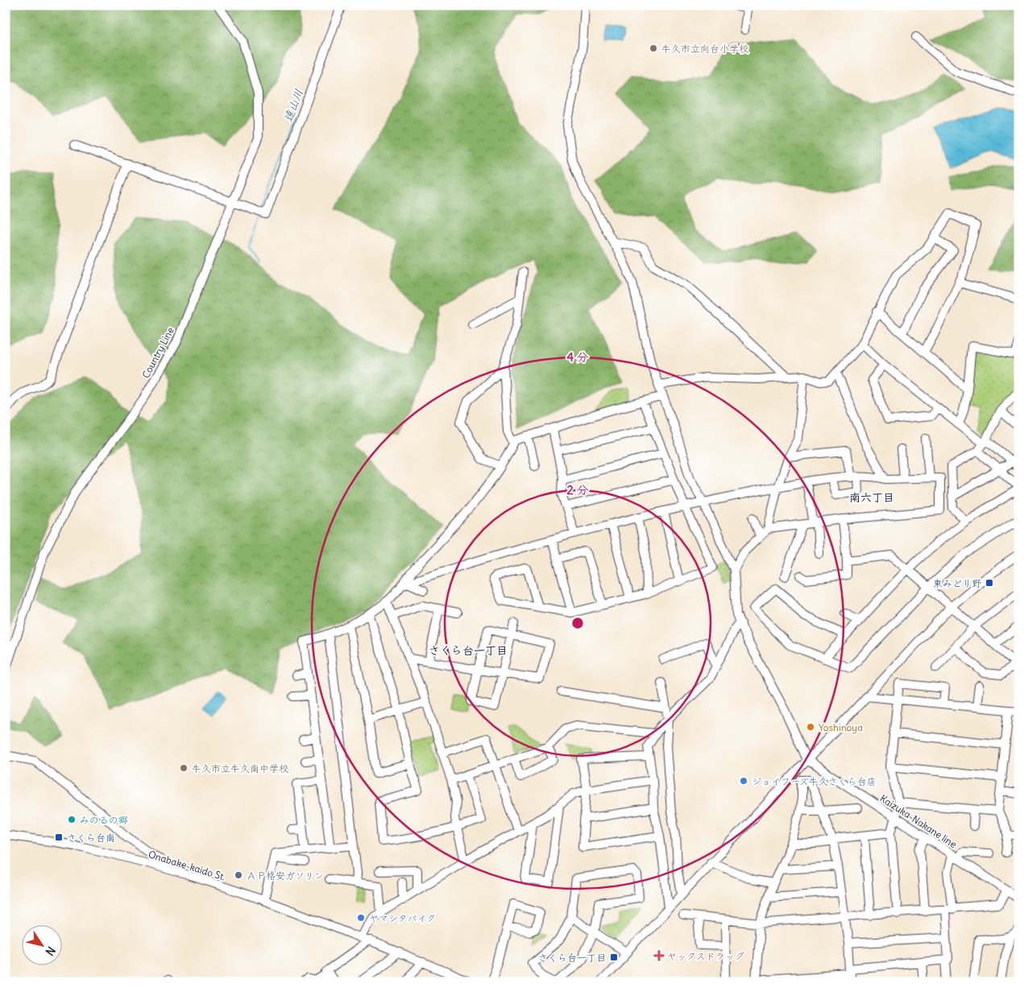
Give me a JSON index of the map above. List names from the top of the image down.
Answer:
{
  "streets": {
    "street": ["Country Line", "Kaizuka-Nakane line", "Onabake-kaido St."]
  },
  "districts": ["南六丁目", "さくら台一丁目"],
  "water": ["遠山川"],
  "places": {
    "other": [
      "牛久市立向台小学校",
      "Yoshinoya",
      "牛久市立牛久南中学校",
      "ジョイフーズ牛久さくら台店",
      "みのるの郷",
      "ＡＰ格安ガソリン",
      "ヤマシタバイク"
    ],
    "transit": ["東みどり野", "さくら台南", "さくら台一丁目"],
    "health": ["ヤックスドラッグ"]
  },
  "north": "bottom right",
  "rings": ["4 分", "2 分"]
}
